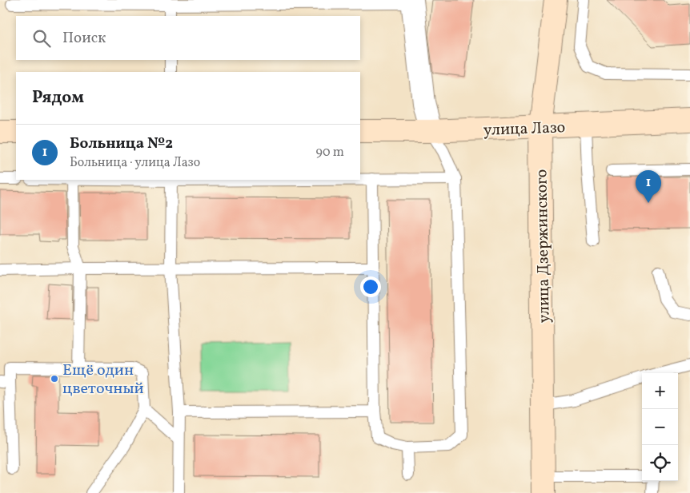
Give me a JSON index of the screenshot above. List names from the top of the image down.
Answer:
{
  "streets": {
    "main road": ["улица Лазо", "улица Дзержинского"]
  },
  "crossings": [
    ["улица Лазо", "улица Дзержинского"]
  ],
  "places": ["Ещё один цветочный"],
  "page": {
    "search": "Поиск",
    "heading": "Рядом",
    "list": [
      {
        "mark": "1",
        "name": "Больница №2",
        "note": "Больница · улица Лазо",
        "value": "90 m"
      }
    ],
    "pins": "1",
    "map_buttons": ["+", "−"]
  }
}
